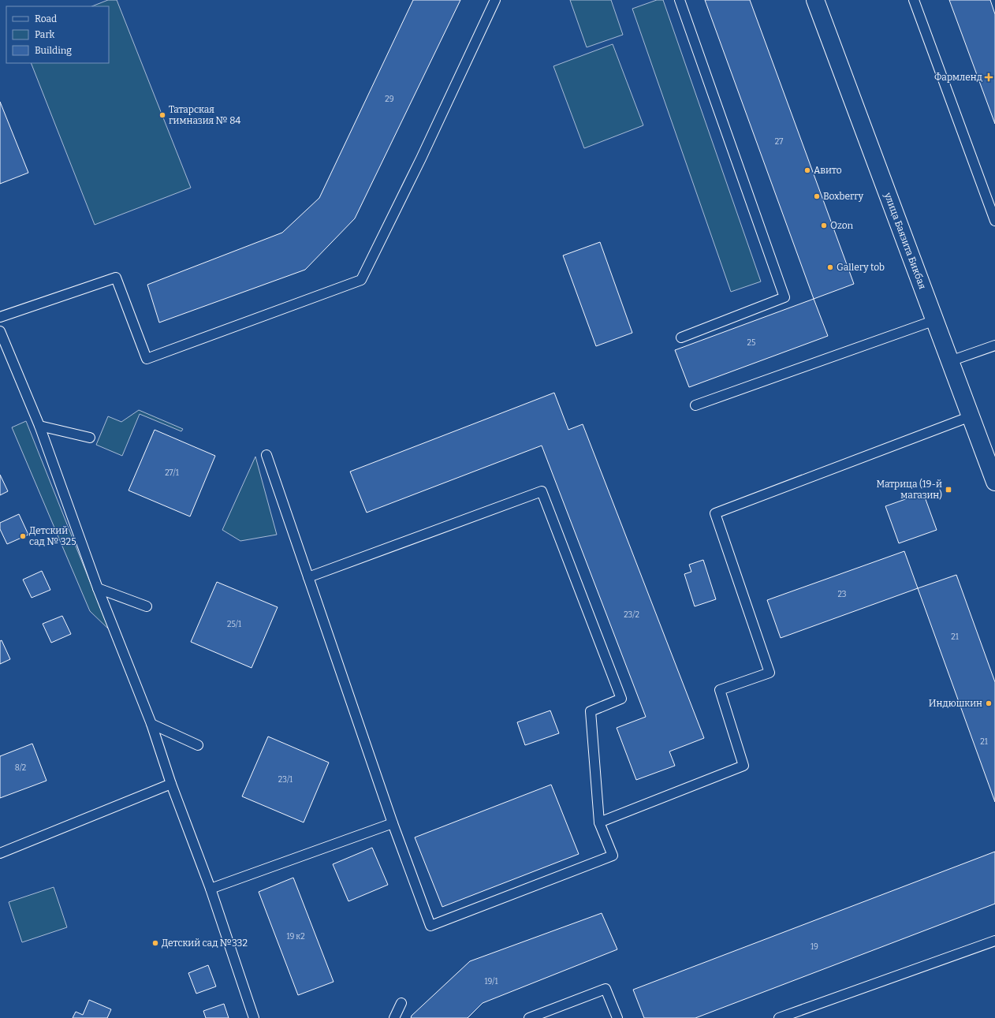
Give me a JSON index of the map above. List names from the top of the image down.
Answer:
{
  "streets": {
    "main road": ["улица Баязита Бикбая"]
  },
  "places": {
    "health": ["Фармленд"],
    "other": [
      "Татарская гимназия № 84",
      "Авито",
      "Boxberry",
      "Ozon",
      "Gallery tob",
      "Детский сад № 325",
      "Индюшкин",
      "Детский сад №332"
    ],
    "transit": ["Матрица (19-й магазин)"]
  },
  "house_numbers": [
    "29",
    "27",
    "25",
    "27/1",
    "23",
    "23/2",
    "25/1",
    "21",
    "21",
    "8/2",
    "23/1",
    "19 к2",
    "19",
    "19/1"
  ],
  "legend": ["Road", "Park", "Building"]
}
